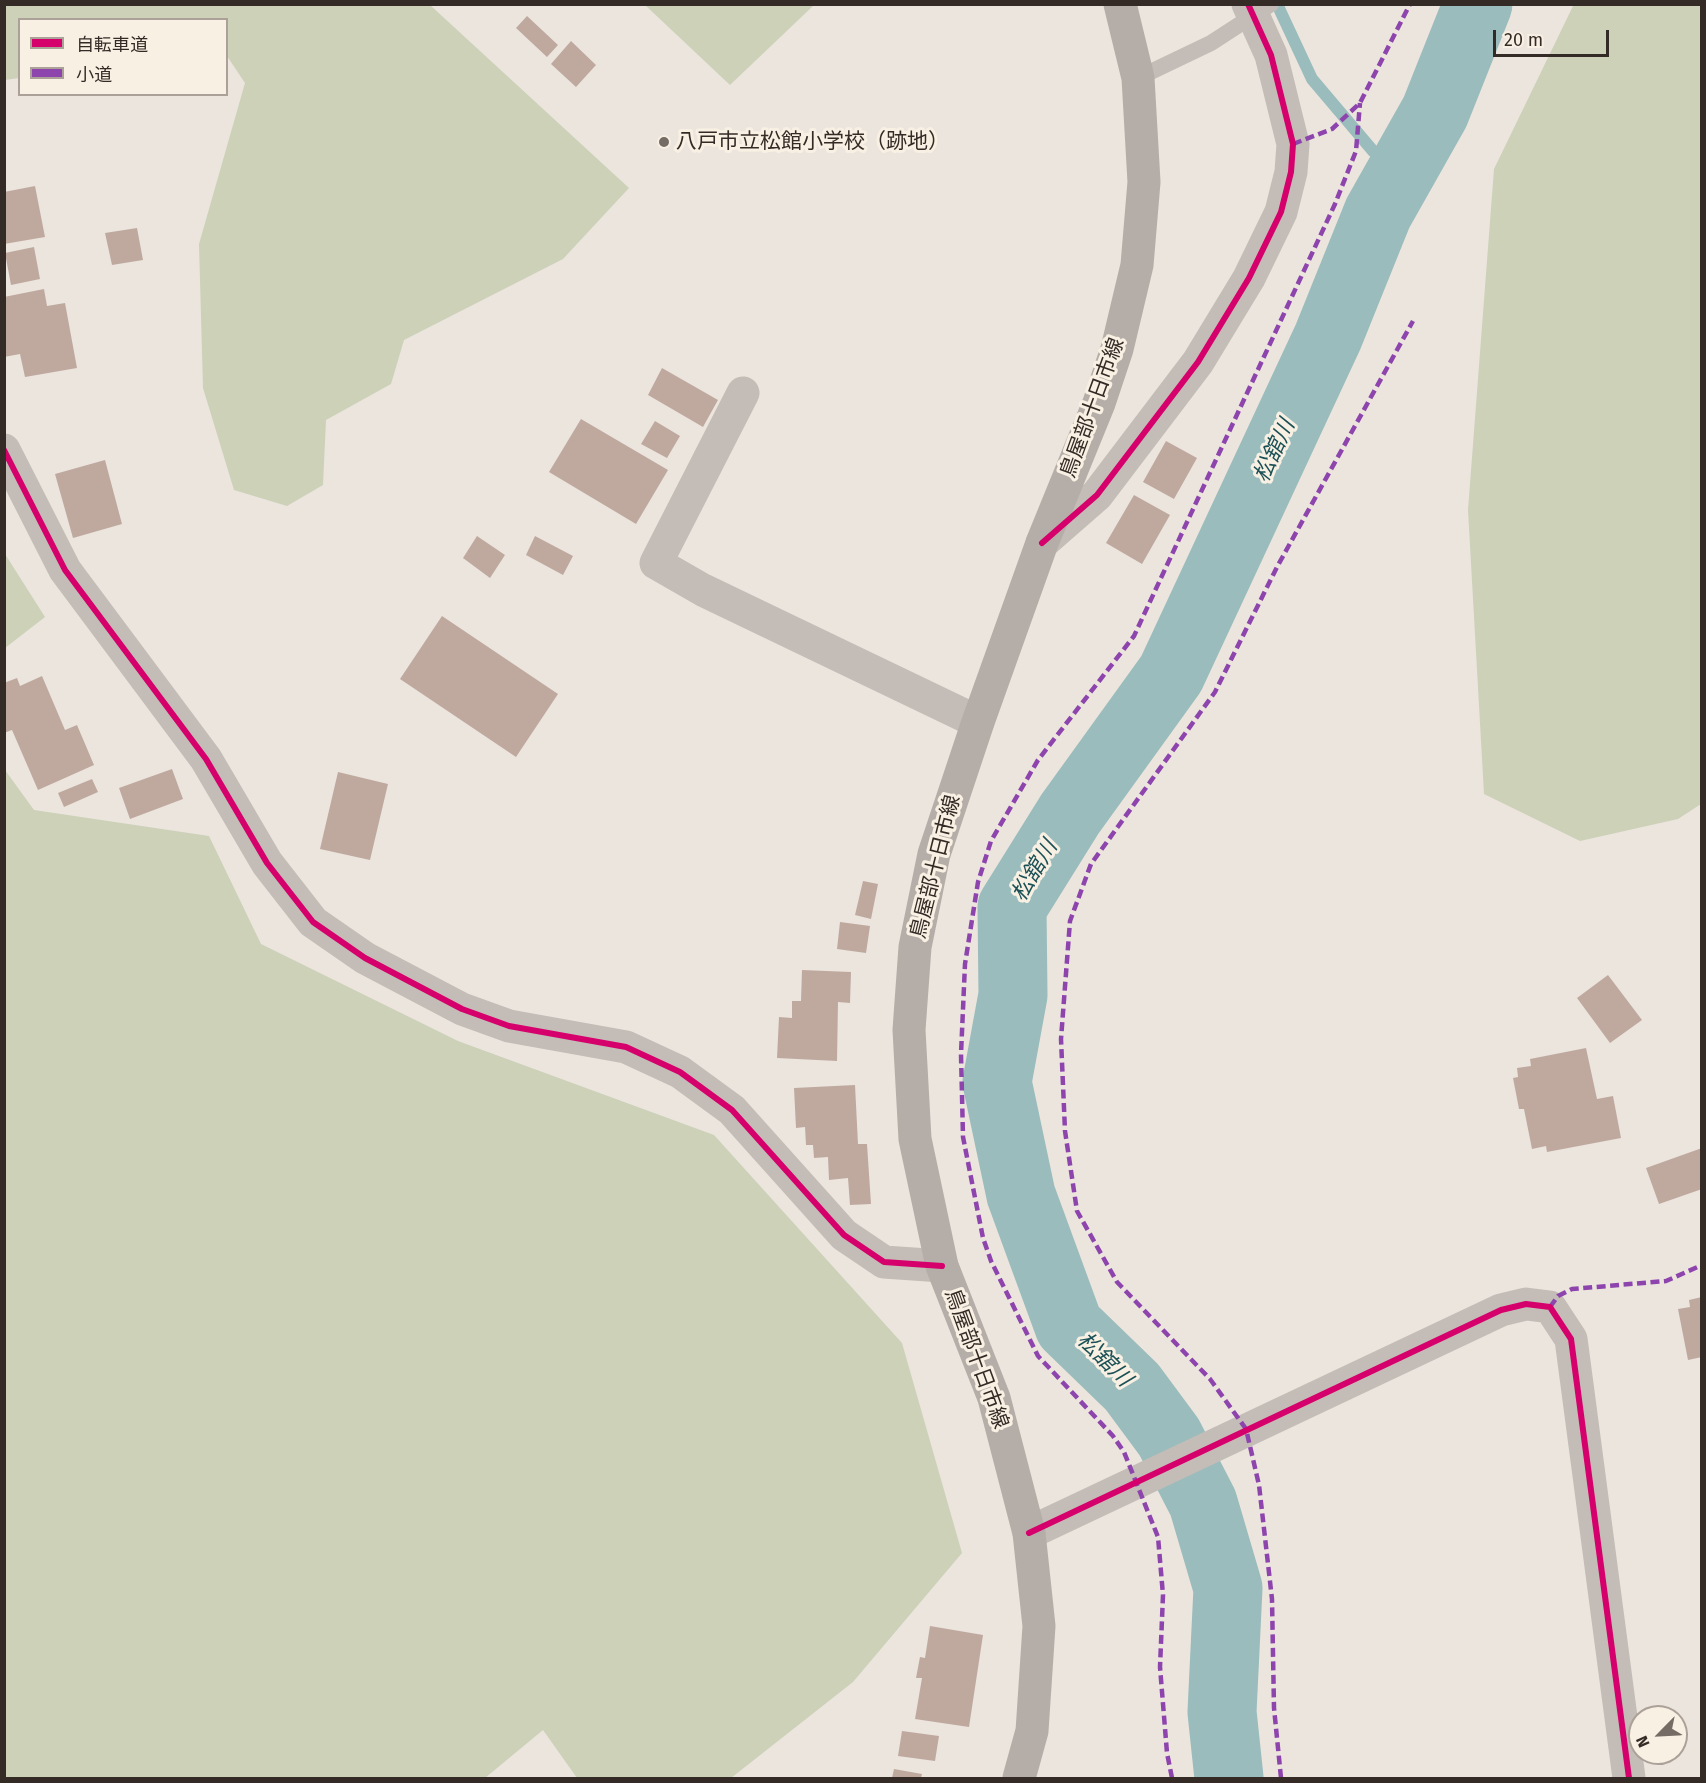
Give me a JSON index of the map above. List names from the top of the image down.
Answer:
{
  "streets": {
    "main road": ["鳥屋部十日市線"]
  },
  "water": ["松舘川"],
  "places": ["八戸市立松館小学校（跡地）"],
  "legend": ["自転車道", "小道"],
  "scale_bar": "20 m",
  "north": "bottom left"
}
